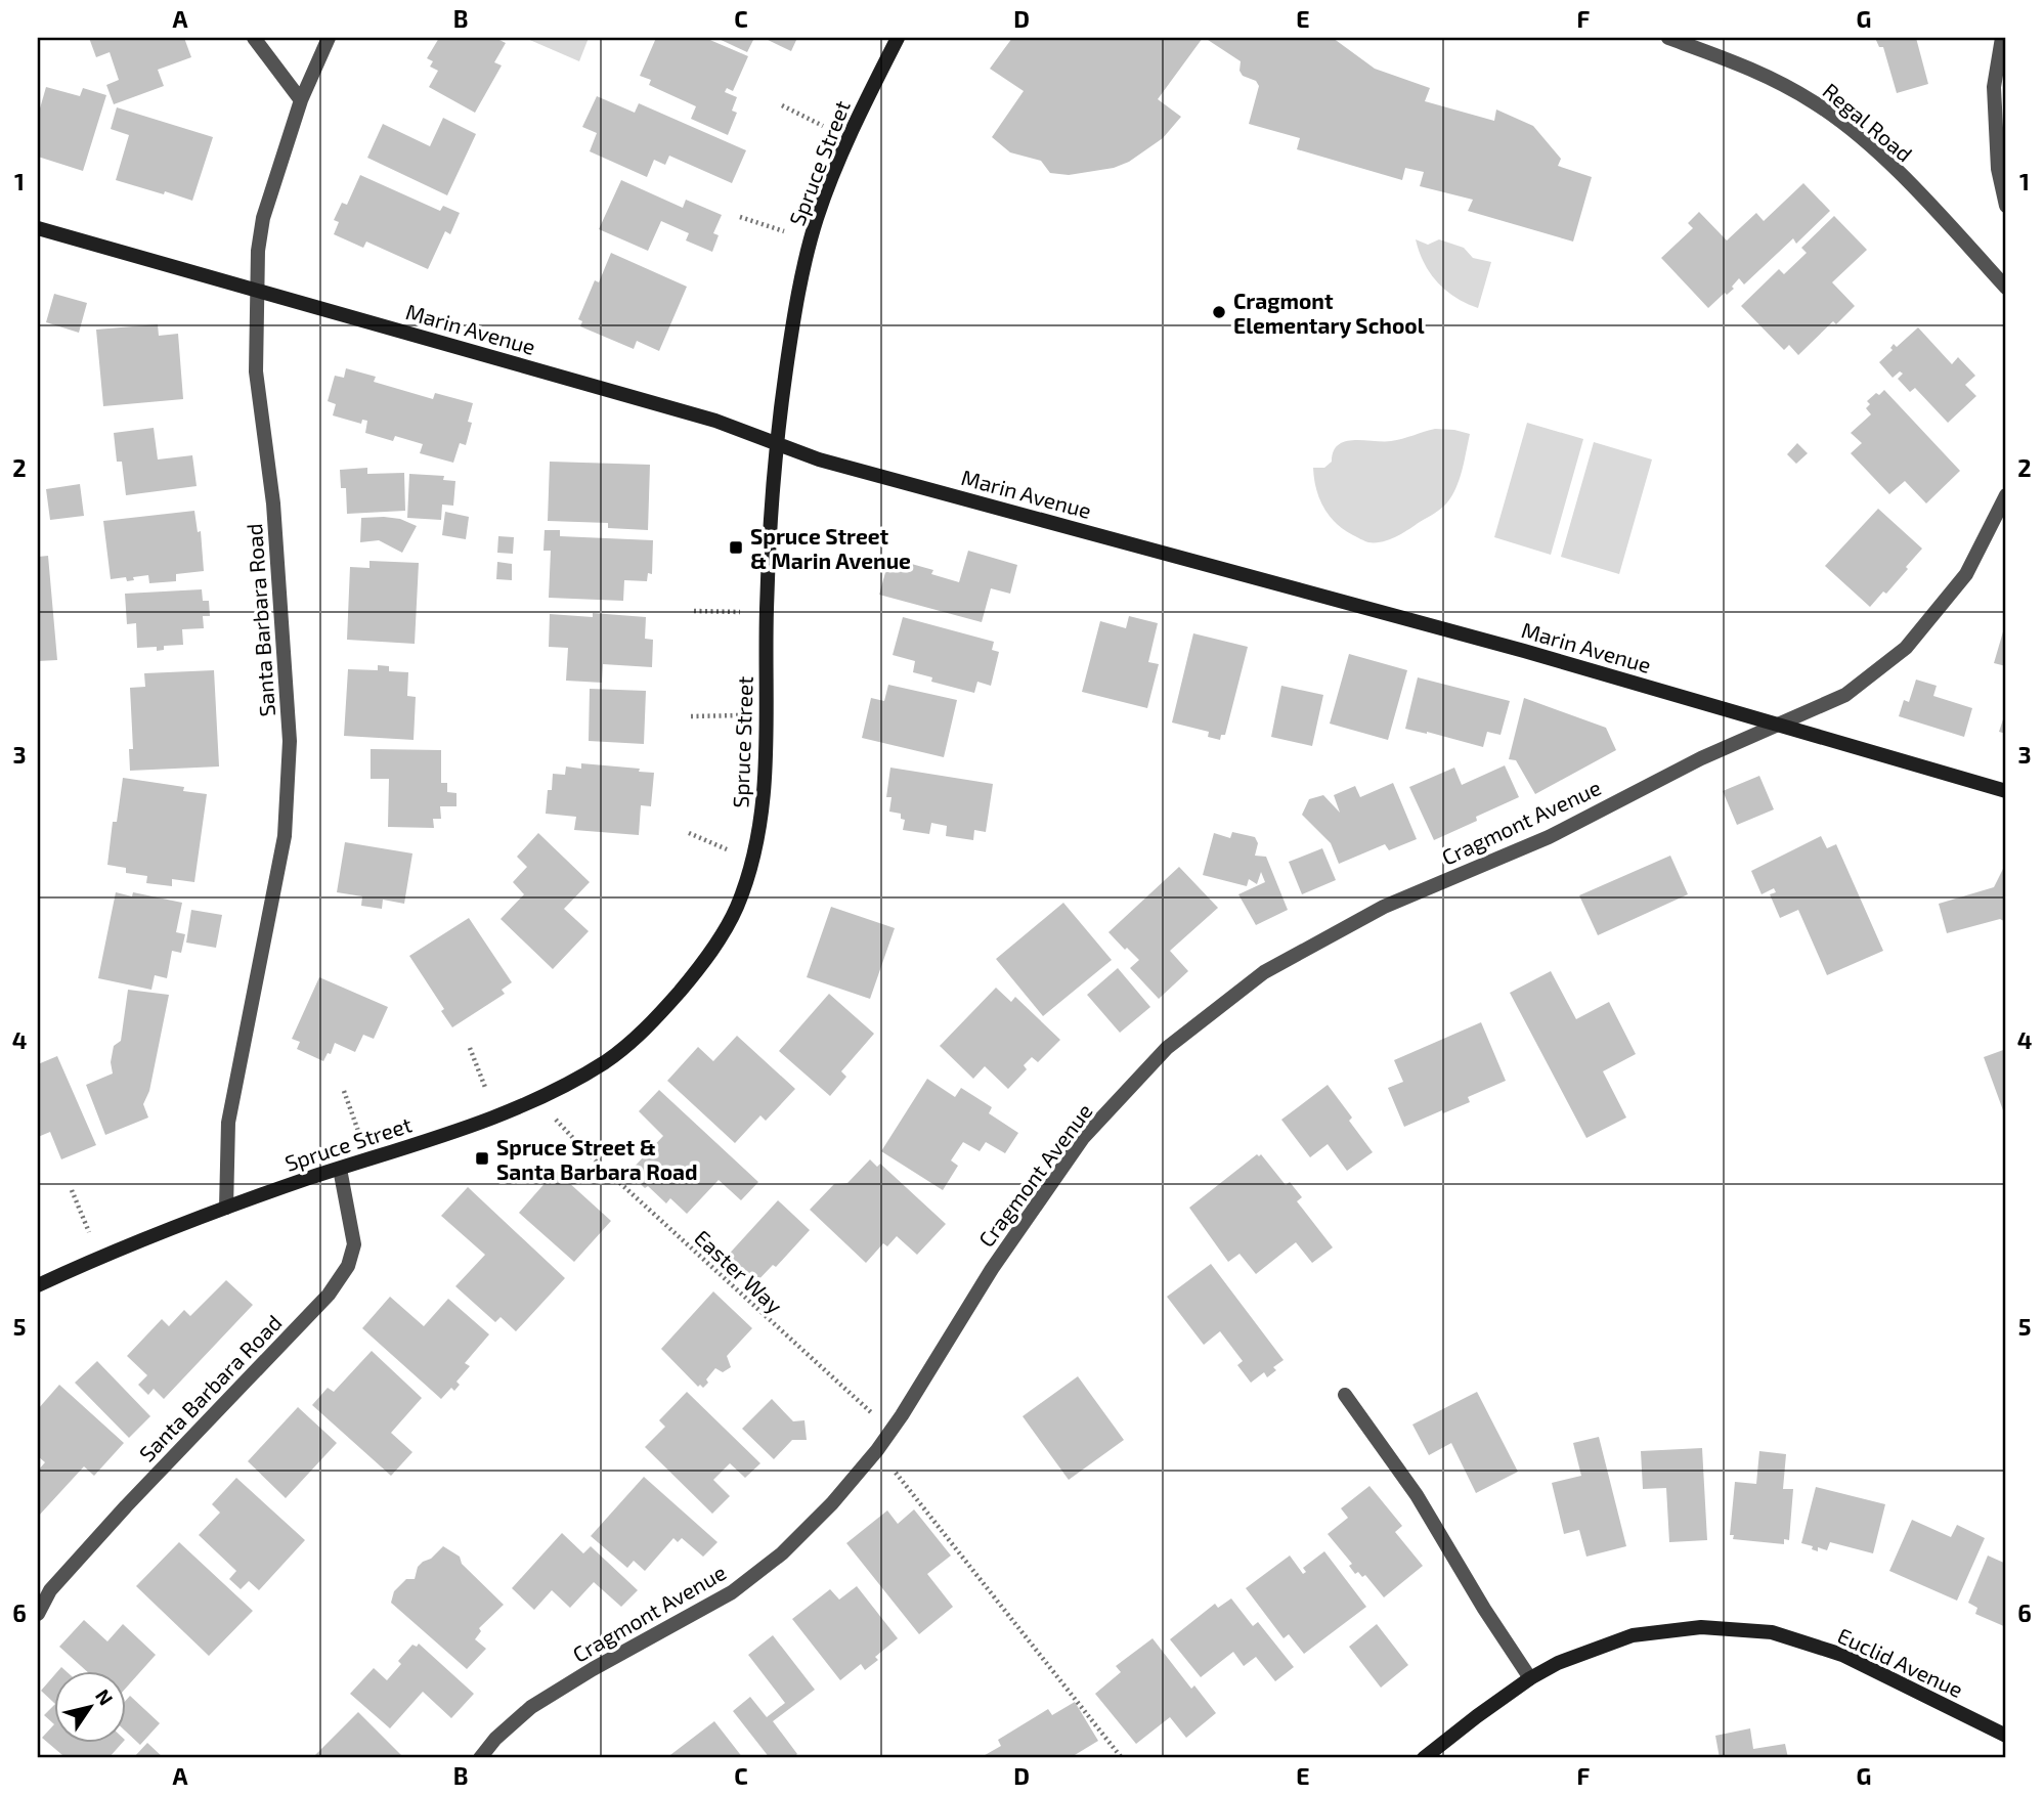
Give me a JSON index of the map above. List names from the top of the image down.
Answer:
{
  "streets": {
    "street": [
      "Regal Road",
      "Spruce Street",
      "Marin Avenue",
      "Santa Barbara Road",
      "Cragmont Avenue",
      "Euclid Avenue"
    ],
    "path": ["Easter Way"]
  },
  "crossings": [
    ["Spruce Street", "Marin Avenue"],
    ["Spruce Street", "Santa Barbara Road"],
    ["Marin Avenue", "Santa Barbara Road"],
    ["Marin Avenue", "Cragmont Avenue"],
    ["Cragmont Avenue", "Easter Way"]
  ],
  "places": {
    "other": ["Cragmont Elementary School"],
    "transit": ["Spruce Street & Marin Avenue", "Spruce Street & Santa Barbara Road"]
  },
  "north": "top right",
  "grid": {
    "columns": [
      "A",
      "B",
      "C",
      "D",
      "E",
      "F",
      "G"
    ],
    "rows": [
      "1",
      "2",
      "3",
      "4",
      "5",
      "6"
    ]
  }
}
